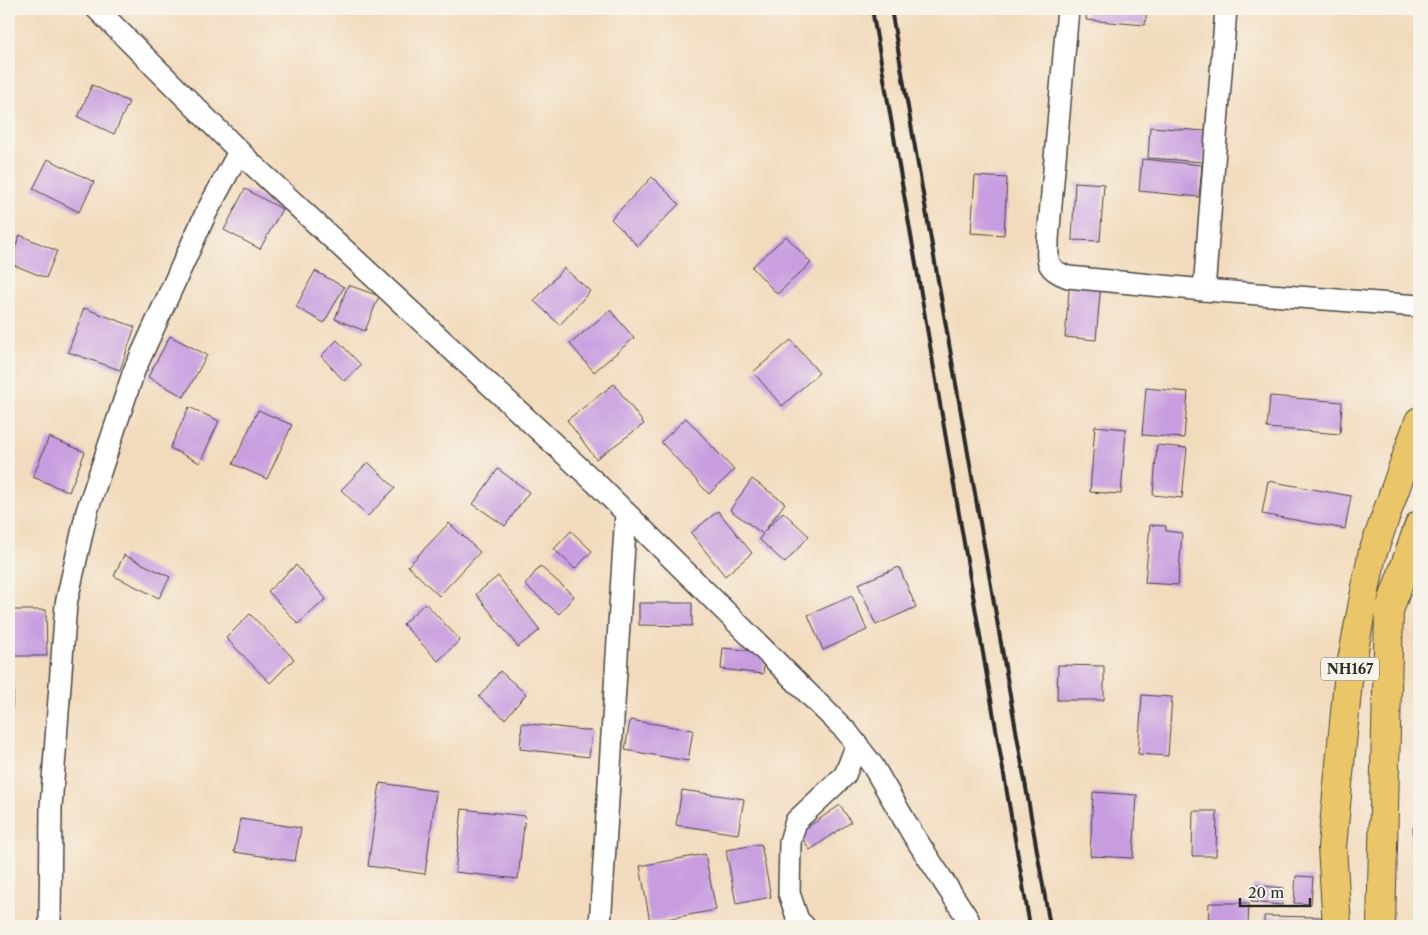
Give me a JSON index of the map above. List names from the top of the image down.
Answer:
{
  "streets": {
    "highway": ["NH167"]
  },
  "scale_bar": "20 m"
}
